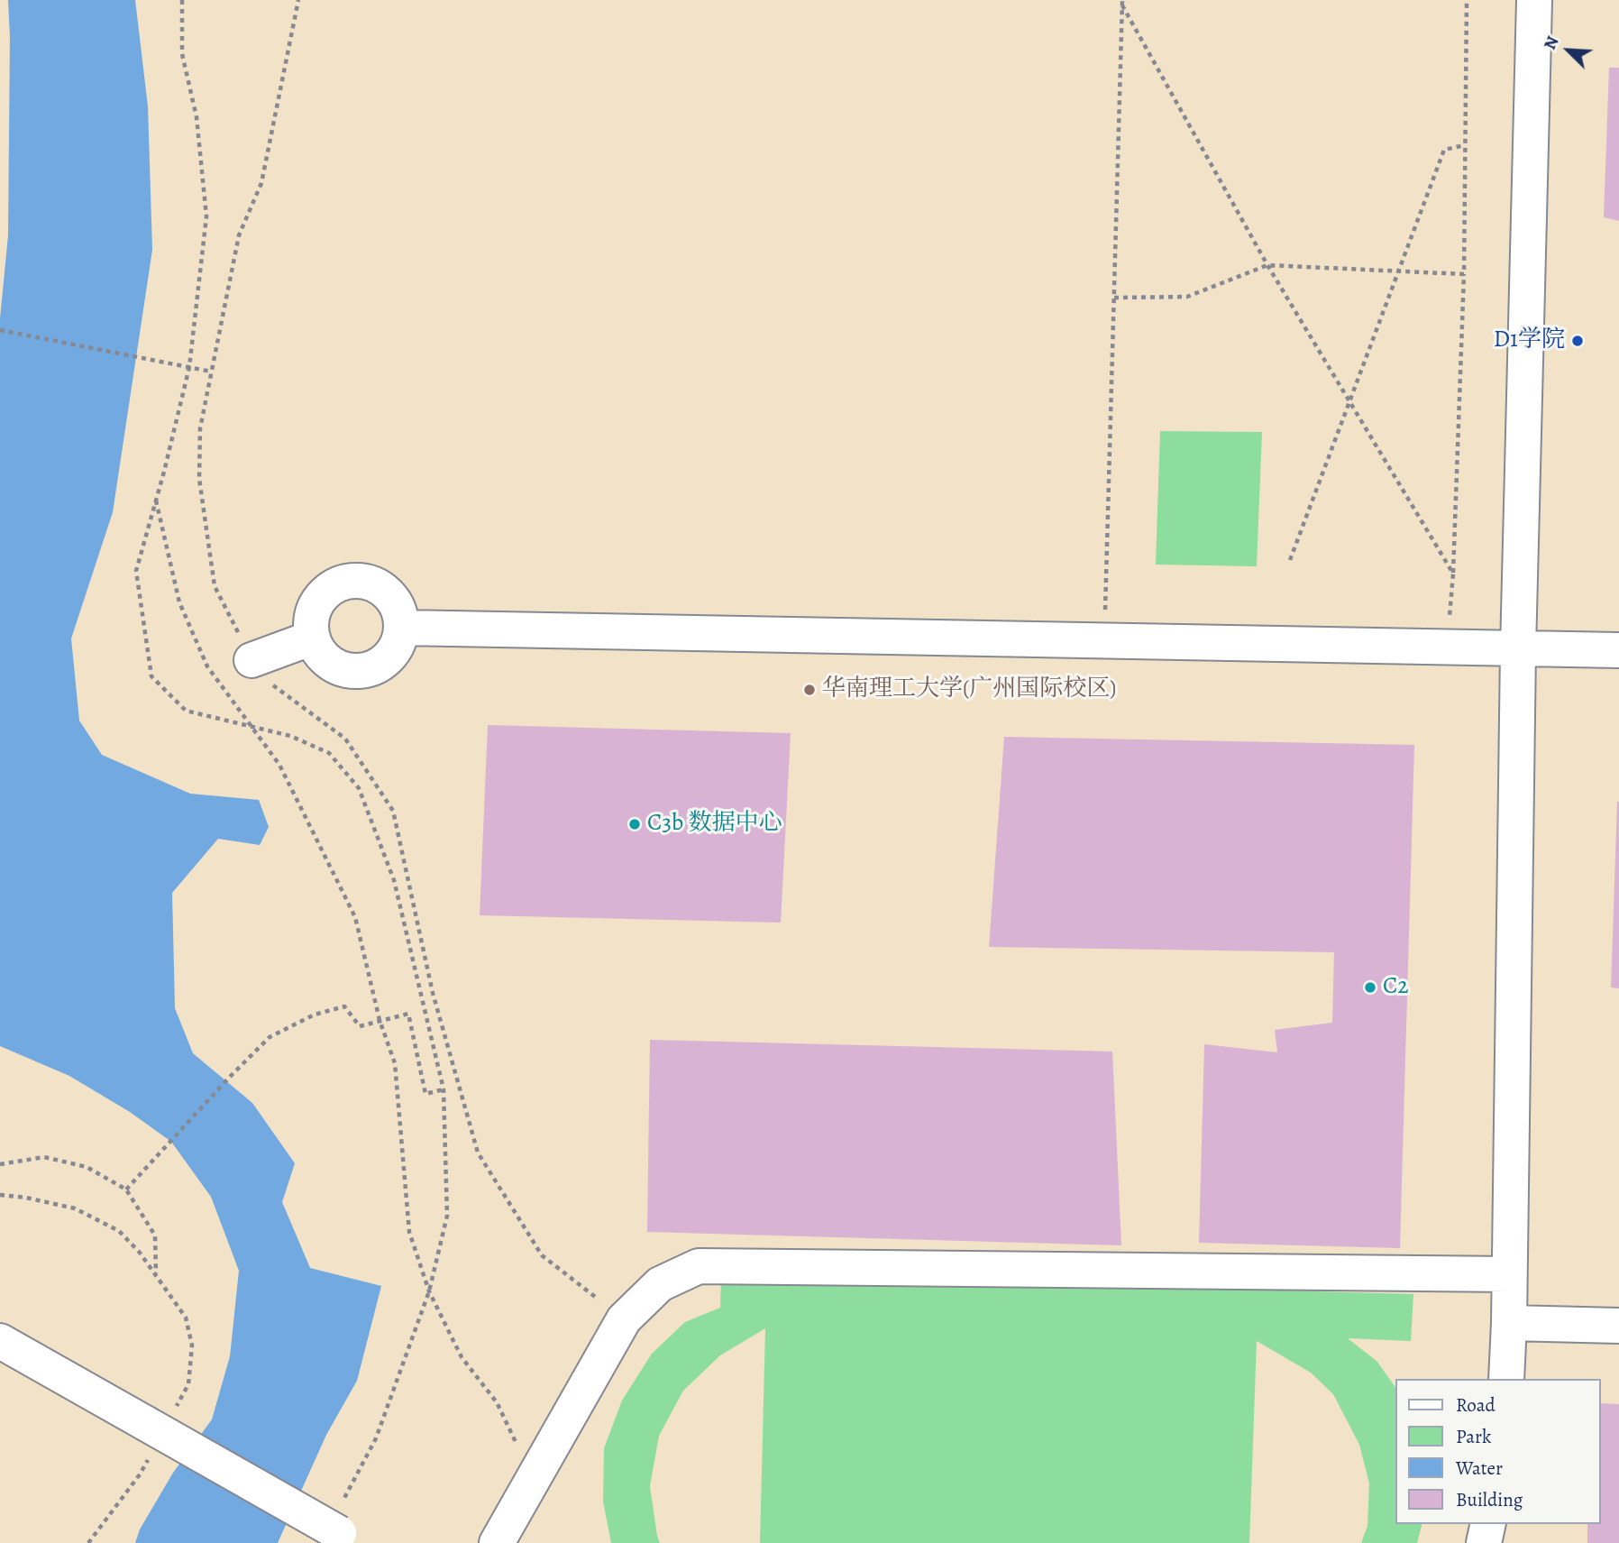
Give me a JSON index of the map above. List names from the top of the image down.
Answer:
{
  "places": [
    "D1学院",
    "华南理工大学(广州国际校区)",
    "C3b 数据中心",
    "C2"
  ],
  "legend": [
    "Road",
    "Park",
    "Water",
    "Building"
  ],
  "north": "top left"
}
